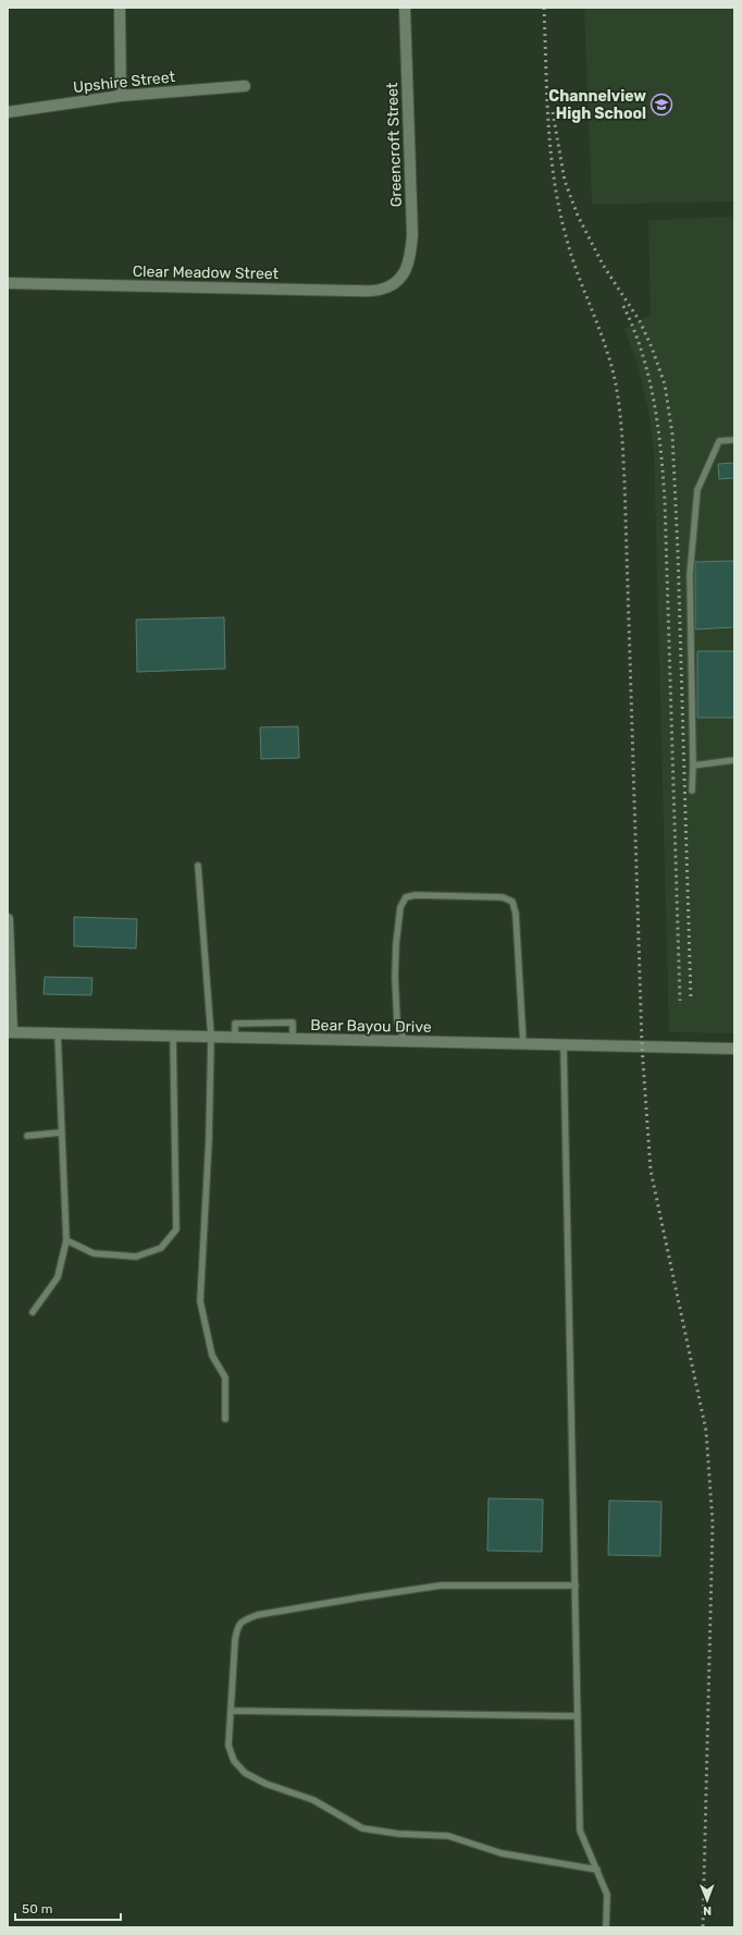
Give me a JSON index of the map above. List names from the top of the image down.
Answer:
{
  "streets": {
    "street": [
      "Upshire Street",
      "Greencroft Street",
      "Clear Meadow Street",
      "Bear Bayou Drive"
    ]
  },
  "crossings": [
    ["Greencroft Street", "Clear Meadow Street"]
  ],
  "places": {
    "school or university": ["Channelview High School"]
  },
  "scale_bar": "50 m",
  "north": "bottom"
}
